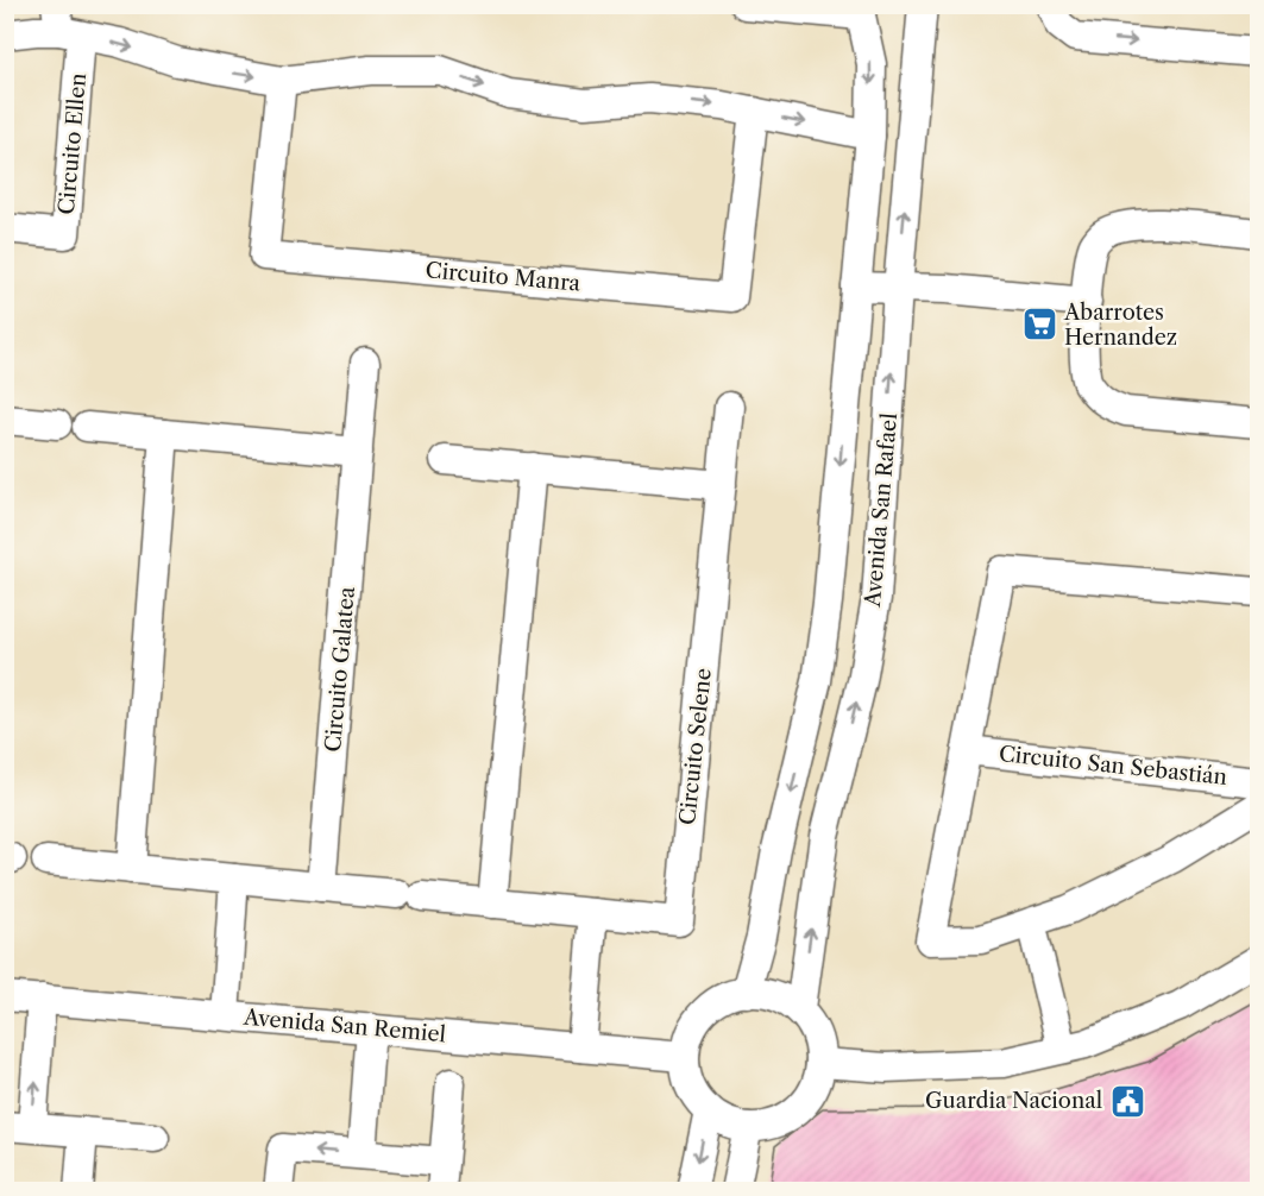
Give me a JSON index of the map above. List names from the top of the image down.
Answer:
{
  "streets": {
    "street": [
      "Circuito Ellen",
      "Circuito Manra",
      "Avenida San Rafael",
      "Circuito Galatea",
      "Circuito Selene",
      "Circuito San Sebastián",
      "Avenida San Remiel"
    ]
  },
  "crossings": [
    ["Avenida San Rafael", "Avenida San Remiel"],
    ["Circuito Galatea", "Circuito Selene"]
  ],
  "places": {
    "supermarket": ["Abarrotes Hernandez"],
    "public building": ["Guardia Nacional"]
  }
}
